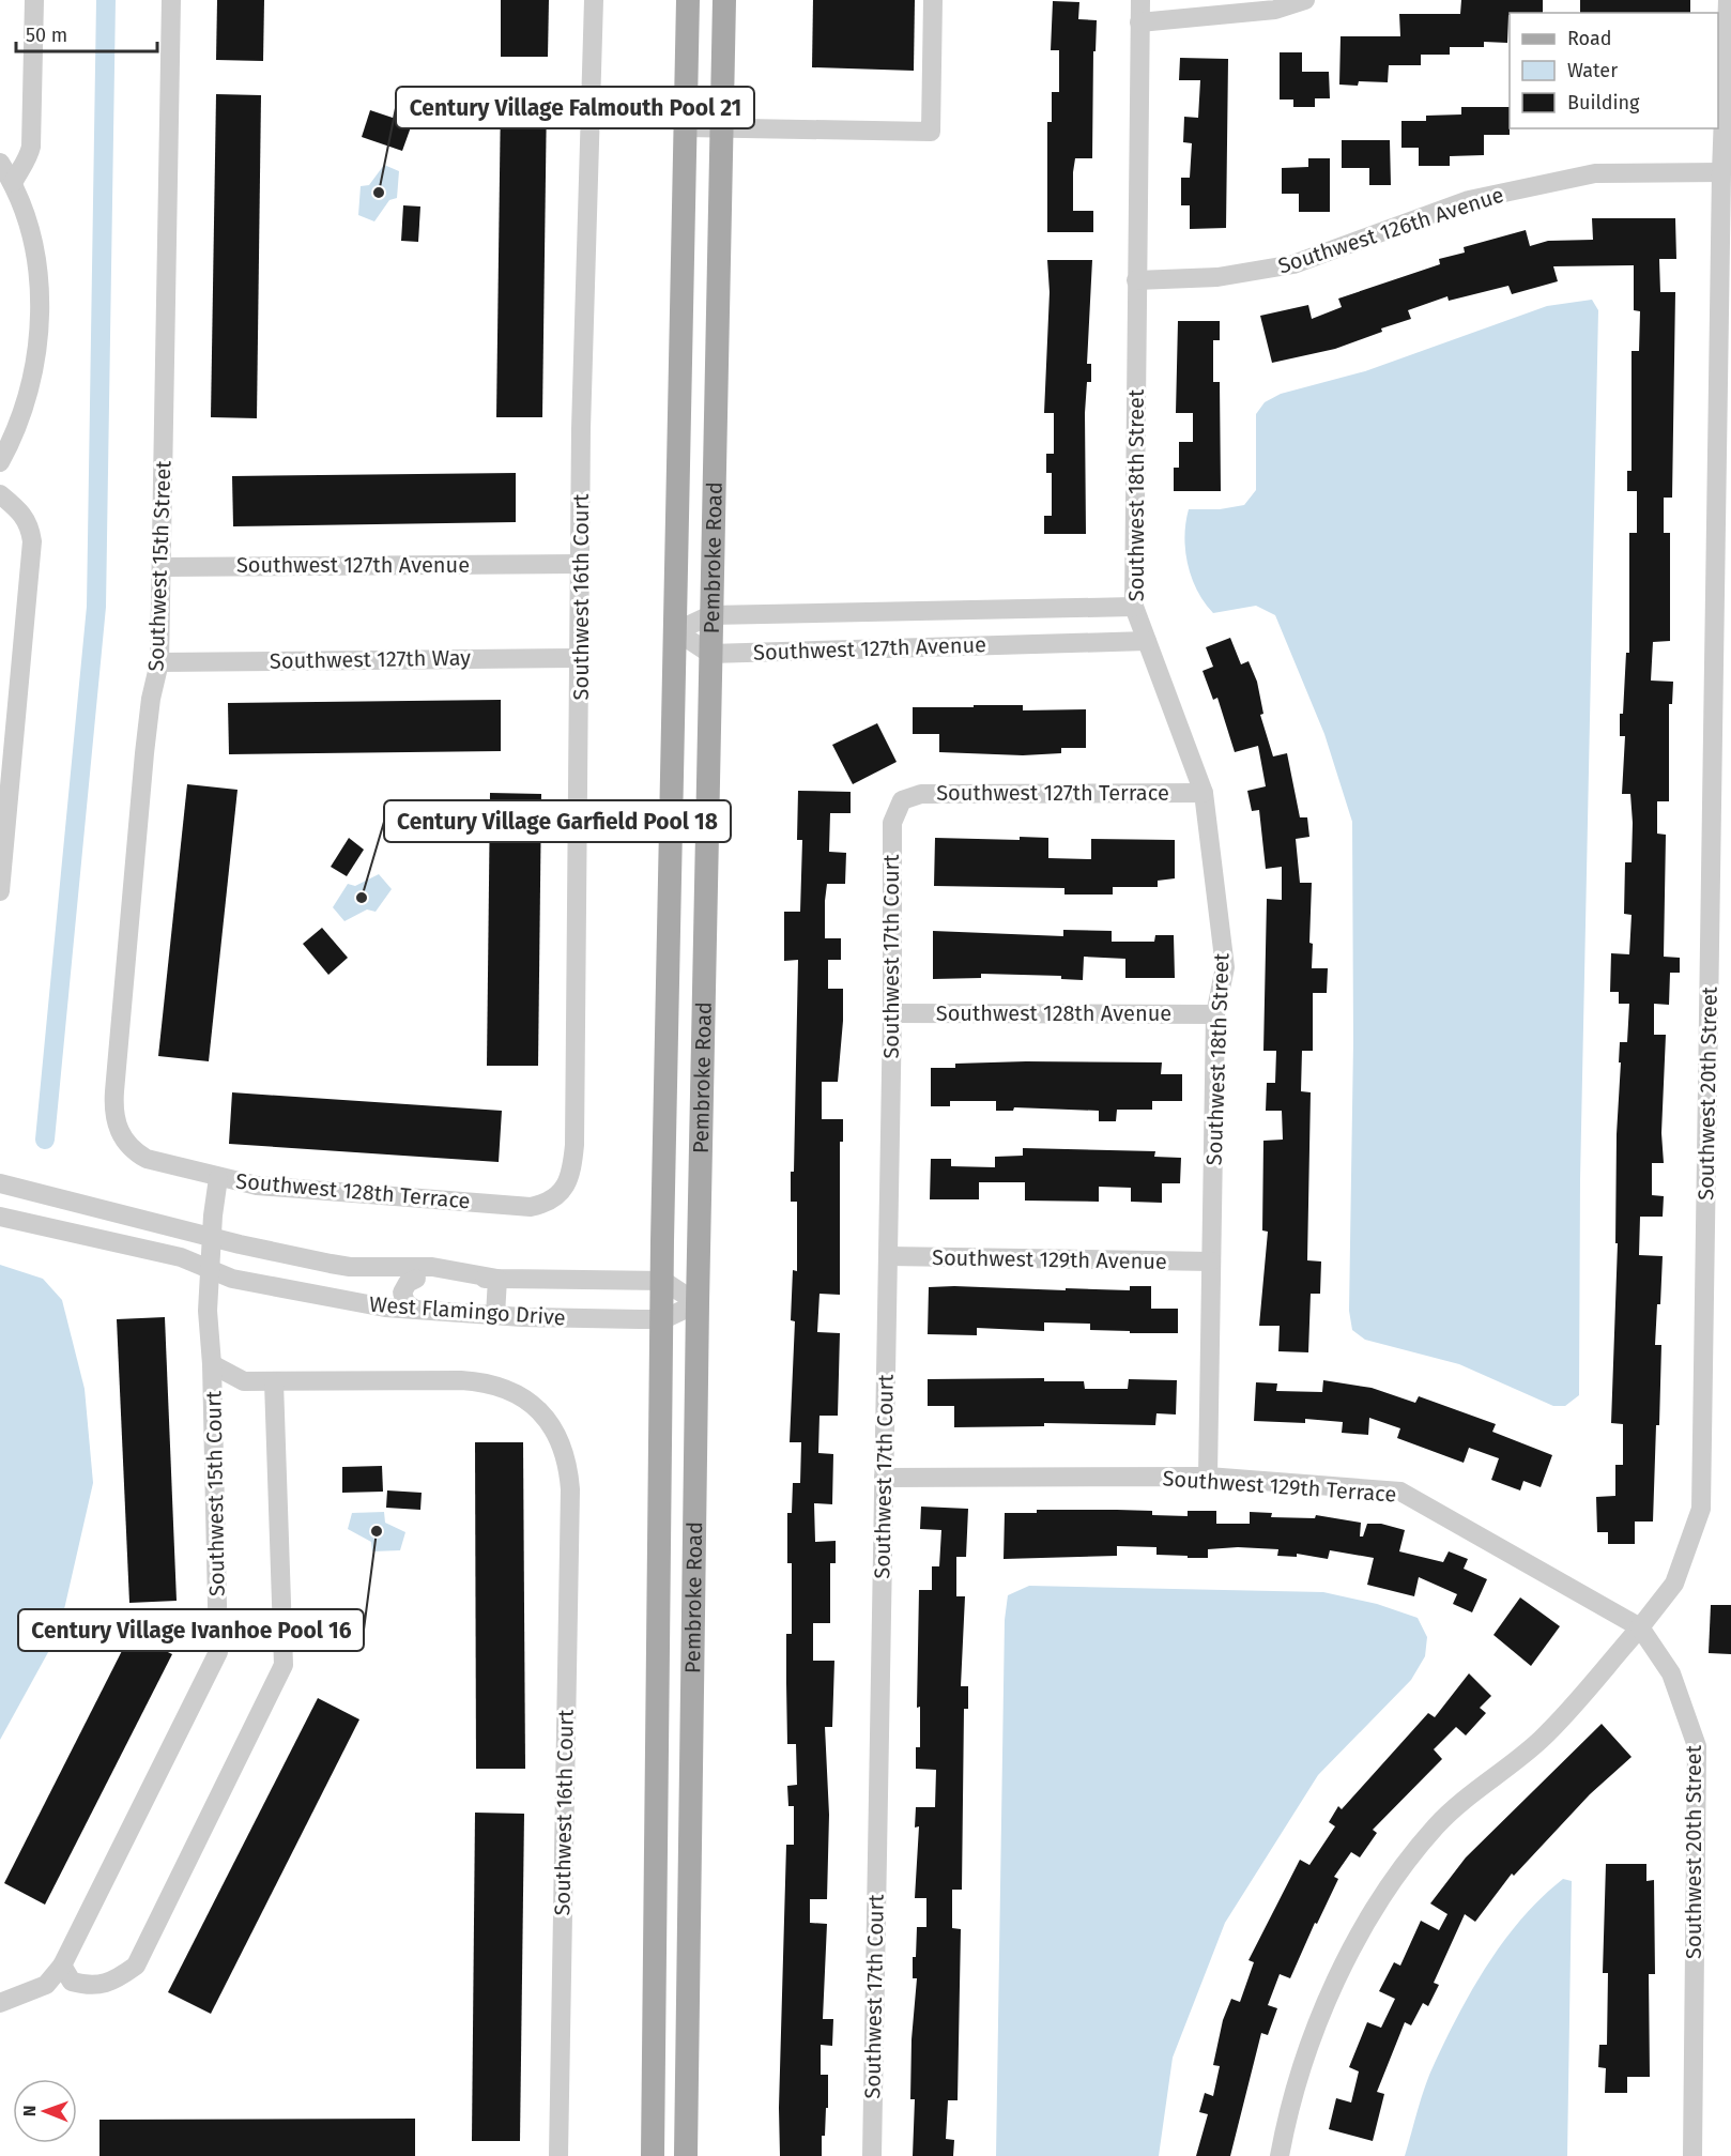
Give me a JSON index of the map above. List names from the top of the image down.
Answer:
{
  "streets": {
    "main road": ["Pembroke Road"],
    "street": [
      "Southwest 126th Avenue",
      "Southwest 18th Street",
      "Southwest 127th Avenue",
      "Southwest 15th Street",
      "Southwest 16th Court",
      "Southwest 127th Way",
      "Southwest 127th Terrace",
      "Southwest 17th Court",
      "Southwest 128th Avenue",
      "Southwest 20th Street",
      "Southwest 128th Terrace",
      "Southwest 129th Avenue",
      "West Flamingo Drive",
      "Southwest 129th Terrace",
      "Southwest 15th Court"
    ]
  },
  "crossings": [
    ["Southwest 126th Avenue", "Southwest 18th Street"],
    ["Southwest 126th Avenue", "Southwest 20th Street"],
    ["Southwest 18th Street", "Southwest 127th Avenue"],
    ["Southwest 18th Street", "Southwest 127th Terrace"],
    ["Southwest 18th Street", "Southwest 128th Avenue"],
    ["Southwest 18th Street", "Southwest 129th Avenue"],
    ["Southwest 18th Street", "Southwest 129th Terrace"],
    ["Pembroke Road", "Southwest 127th Avenue"],
    ["Pembroke Road", "West Flamingo Drive"],
    ["Southwest 127th Avenue", "Southwest 15th Street"],
    ["Southwest 127th Avenue", "Southwest 16th Court"],
    ["Southwest 15th Street", "Southwest 127th Way"],
    ["Southwest 15th Street", "Southwest 128th Terrace"],
    ["Southwest 16th Court", "Southwest 127th Way"],
    ["Southwest 16th Court", "Southwest 128th Terrace"],
    ["Southwest 16th Court", "Southwest 15th Court"],
    ["Southwest 127th Terrace", "Southwest 17th Court"],
    ["Southwest 17th Court", "Southwest 128th Avenue"],
    ["Southwest 17th Court", "Southwest 129th Avenue"],
    ["Southwest 17th Court", "Southwest 129th Terrace"],
    ["Southwest 20th Street", "Southwest 129th Terrace"],
    ["Southwest 128th Terrace", "Southwest 15th Court"],
    ["West Flamingo Drive", "Southwest 15th Court"]
  ],
  "places": ["Century Village Falmouth Pool 21", "Century Village Garfield Pool 18", "Century Village Ivanhoe Pool 16"],
  "legend": ["Road", "Water", "Building"],
  "scale_bar": "50 m",
  "north": "left"
}
